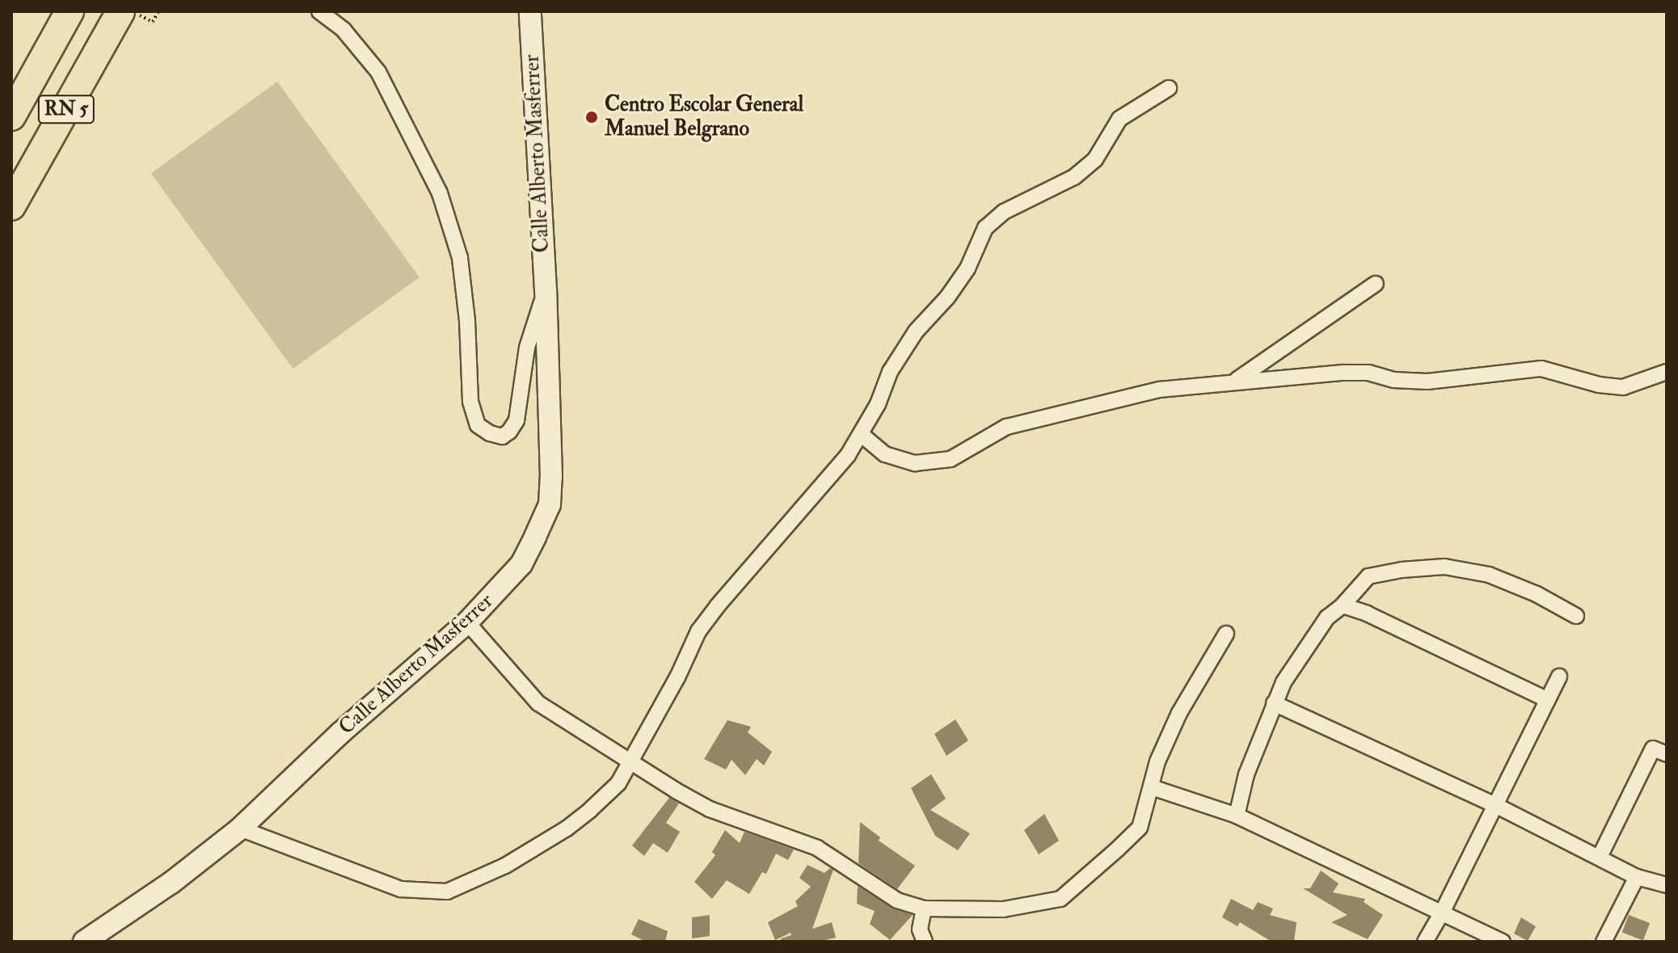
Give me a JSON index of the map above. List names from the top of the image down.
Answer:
{
  "streets": {
    "highway": ["RN 5"],
    "main road": ["Calle Alberto Masferrer"]
  },
  "places": ["Centro Escolar General Manuel Belgrano"]
}
